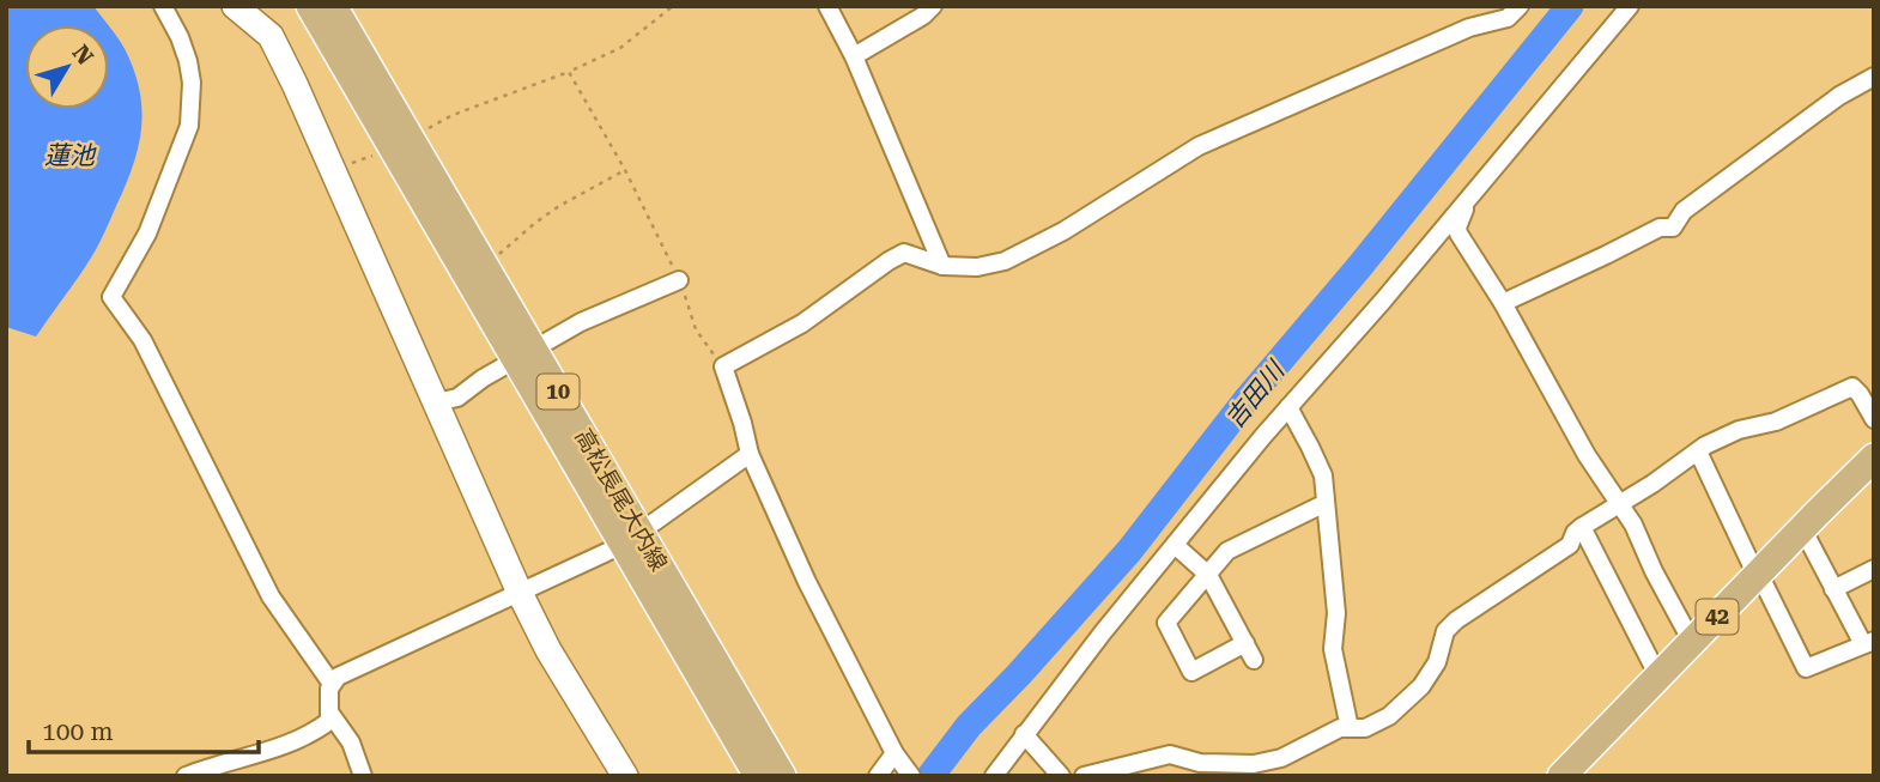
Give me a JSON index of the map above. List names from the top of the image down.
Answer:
{
  "streets": {
    "main road": ["10", "高松長尾大内線", "42"]
  },
  "water": ["蓮池", "吉田川"],
  "scale_bar": "100 m",
  "north": "top right"
}
